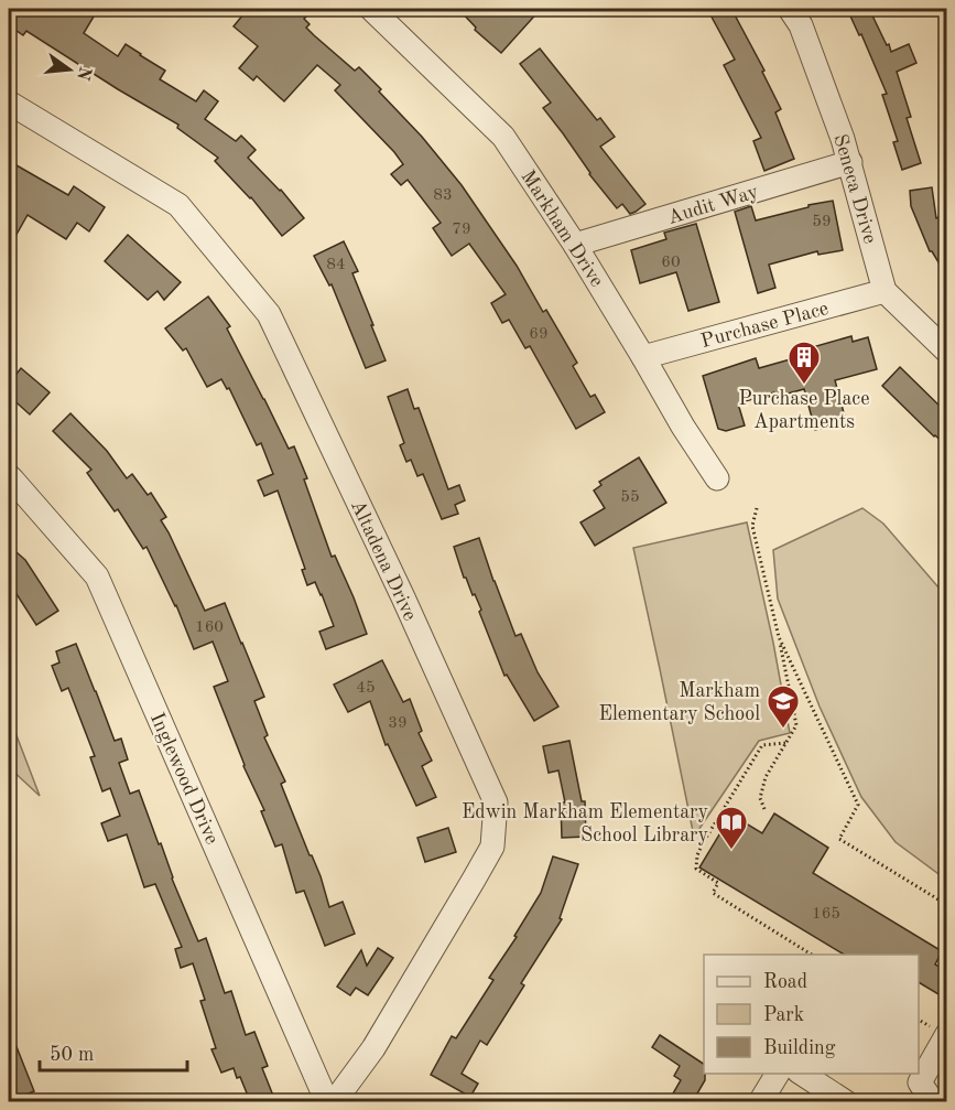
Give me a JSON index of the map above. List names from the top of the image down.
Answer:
{
  "streets": {
    "street": [
      "Seneca Drive",
      "Audit Way",
      "Markham Drive",
      "Purchase Place",
      "Altadena Drive",
      "Inglewood Drive"
    ]
  },
  "crossings": [
    ["Seneca Drive", "Audit Way"],
    ["Seneca Drive", "Purchase Place"],
    ["Audit Way", "Markham Drive"],
    ["Markham Drive", "Purchase Place"]
  ],
  "places": {
    "building": ["Purchase Place Apartments"],
    "school or university": ["Markham Elementary School"],
    "library": ["Edwin Markham Elementary School Library"]
  },
  "house_numbers": [
    "83",
    "59",
    "79",
    "60",
    "84",
    "69",
    "55",
    "160",
    "45",
    "39",
    "165"
  ],
  "legend": ["Road", "Park", "Building"],
  "scale_bar": "50 m",
  "north": "right"
}
